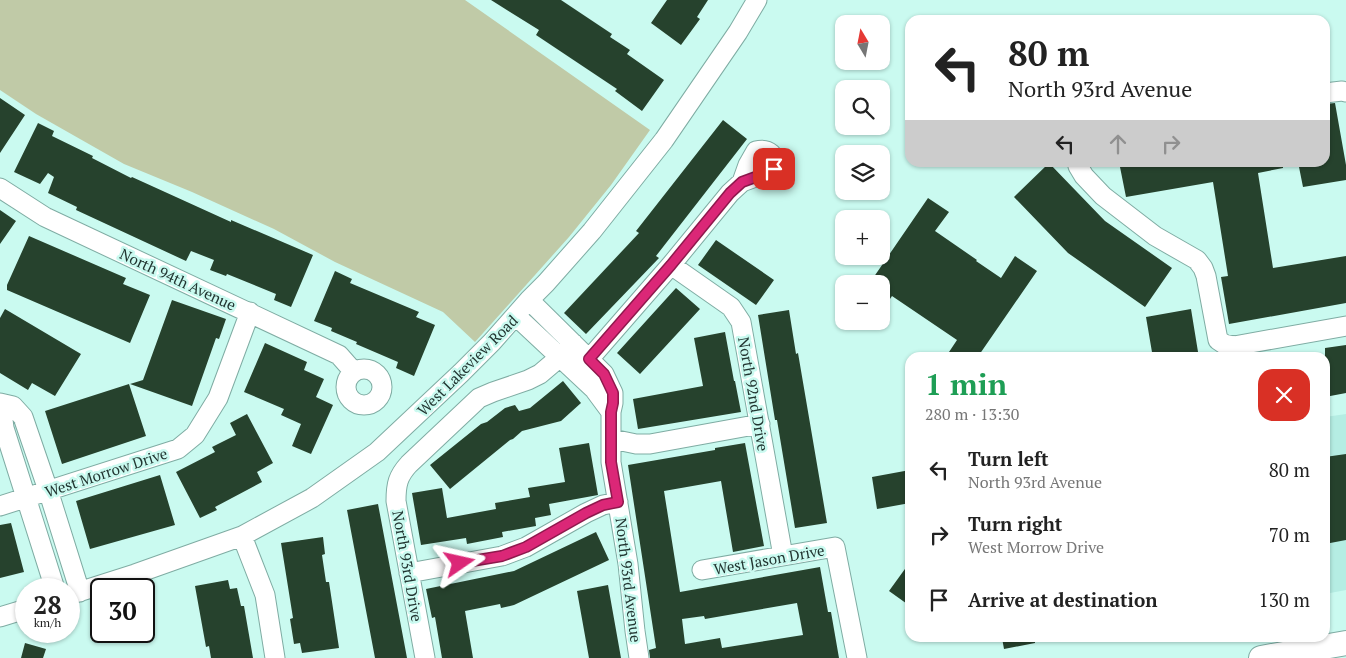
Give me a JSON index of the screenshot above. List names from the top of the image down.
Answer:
{
  "streets": {
    "street": [
      "North 94th Avenue",
      "West Lakeview Road",
      "North 92nd Drive",
      "West Morrow Drive",
      "West Jason Drive",
      "North 93rd Drive",
      "North 93rd Avenue"
    ]
  },
  "crossings": [
    ["North 94th Avenue", "West Morrow Drive"],
    ["West Lakeview Road", "North 93rd Avenue"],
    ["North 92nd Drive", "West Jason Drive"],
    ["North 93rd Drive", "North 93rd Avenue"]
  ],
  "north": "top",
  "page": {
    "map_buttons": ["+", "−"],
    "turn": ["80 m", "North 93rd Avenue"],
    "heading": ["1 min", "280 m · 13:30"],
    "list": [
      {
        "name": "Turn left",
        "note": "North 93rd Avenue",
        "value": "80 m"
      },
      {
        "name": "Turn right",
        "note": "West Morrow Drive",
        "value": "70 m"
      },
      {
        "name": "Arrive at destination",
        "value": "130 m"
      }
    ],
    "speed": "28 km/h",
    "limit": "30"
  }
}
